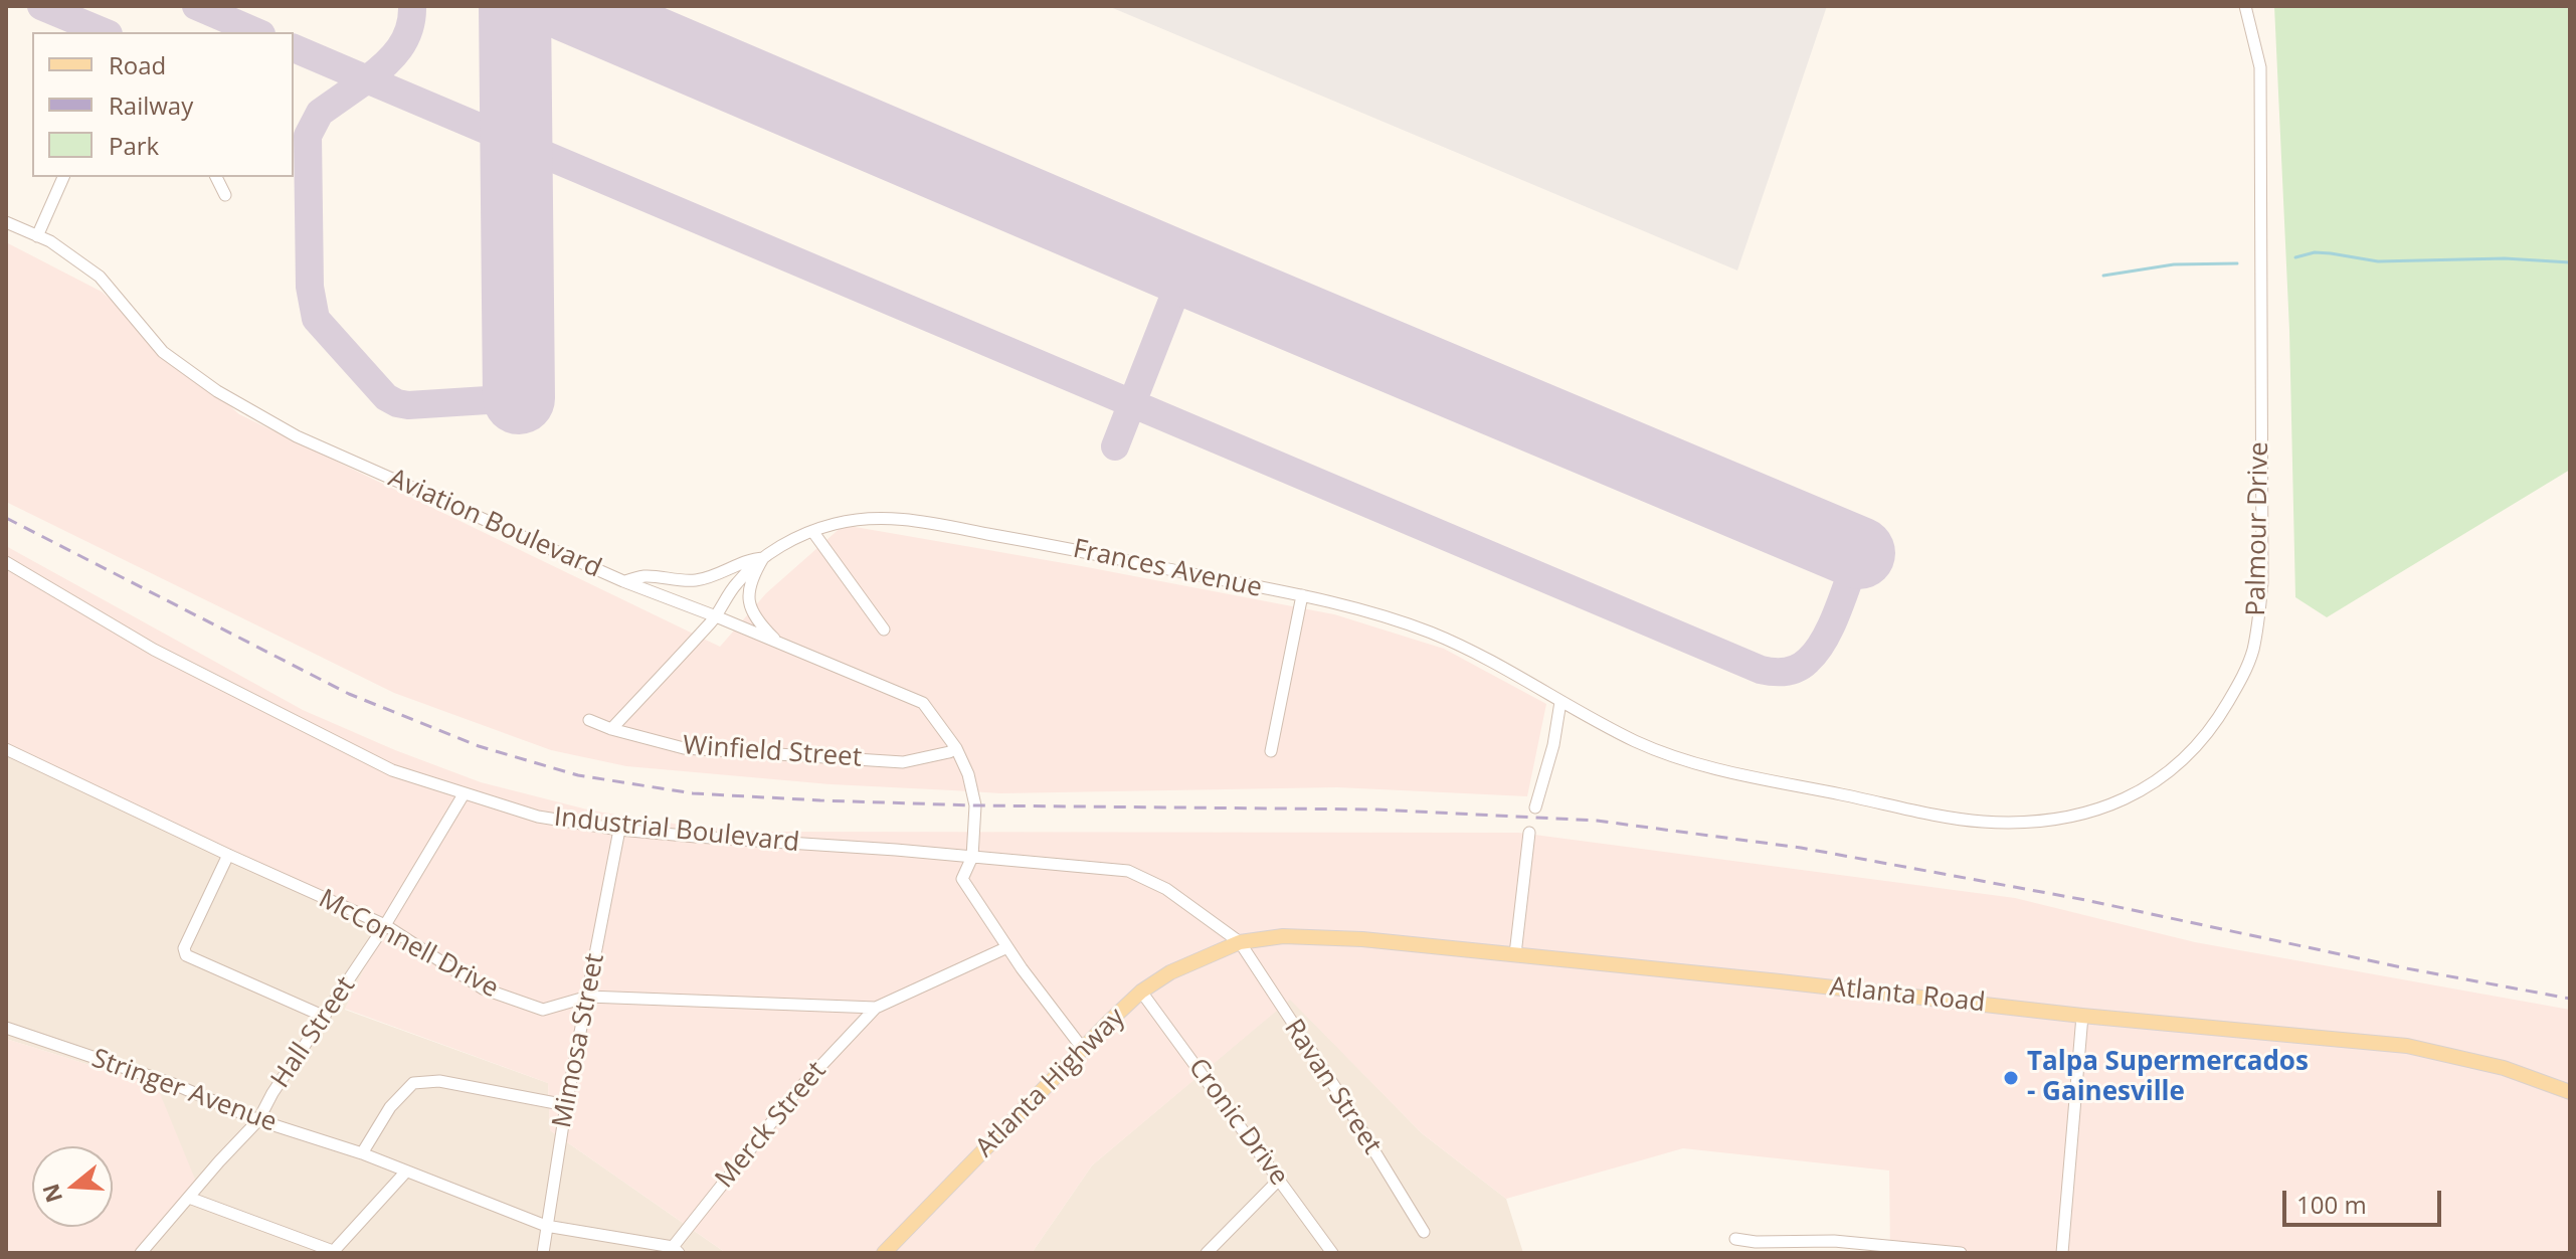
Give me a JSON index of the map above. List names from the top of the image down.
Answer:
{
  "streets": {
    "main road": ["Atlanta Road", "Atlanta Highway"],
    "street": [
      "Aviation Boulevard",
      "Palmour Drive",
      "Frances Avenue",
      "Winfield Street",
      "Industrial Boulevard",
      "McConnell Drive",
      "Hall Street",
      "Mimosa Street",
      "Ravan Street",
      "Stringer Avenue",
      "Cronic Drive",
      "Merck Street"
    ]
  },
  "crossings": [
    ["Aviation Boulevard", "Frances Avenue"],
    ["Aviation Boulevard", "Winfield Street"],
    ["Aviation Boulevard", "Industrial Boulevard"],
    ["Palmour Drive", "Frances Avenue"],
    ["Frances Avenue", "Winfield Street"],
    ["Industrial Boulevard", "Atlanta Road"],
    ["Industrial Boulevard", "Hall Street"],
    ["Industrial Boulevard", "Mimosa Street"],
    ["Industrial Boulevard", "Atlanta Highway"],
    ["Industrial Boulevard", "Ravan Street"],
    ["McConnell Drive", "Hall Street"],
    ["McConnell Drive", "Mimosa Street"],
    ["McConnell Drive", "Merck Street"],
    ["Atlanta Road", "Atlanta Highway"],
    ["Atlanta Road", "Ravan Street"],
    ["Hall Street", "Stringer Avenue"],
    ["Mimosa Street", "Stringer Avenue"],
    ["Atlanta Highway", "Ravan Street"],
    ["Atlanta Highway", "Cronic Drive"],
    ["Stringer Avenue", "Merck Street"]
  ],
  "places": ["Talpa Supermercados - Gainesville"],
  "legend": ["Road", "Railway", "Park"],
  "scale_bar": "100 m",
  "north": "left"
}
